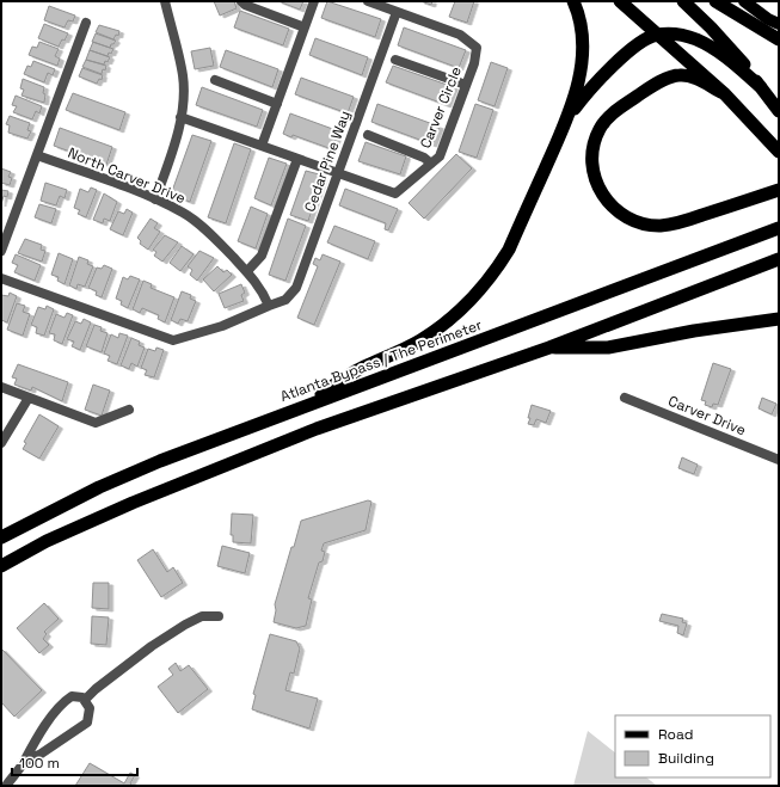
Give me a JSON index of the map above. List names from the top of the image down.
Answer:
{
  "streets": {
    "highway": ["Atlanta Bypass / The Perimeter"],
    "street": [
      "Carver Circle",
      "Cedar Pine Way",
      "North Carver Drive",
      "Carver Drive"
    ]
  },
  "crossings": [
    ["Carver Circle", "Cedar Pine Way"],
    ["Cedar Pine Way", "North Carver Drive"]
  ],
  "legend": ["Road", "Building"],
  "scale_bar": "100 m"
}
